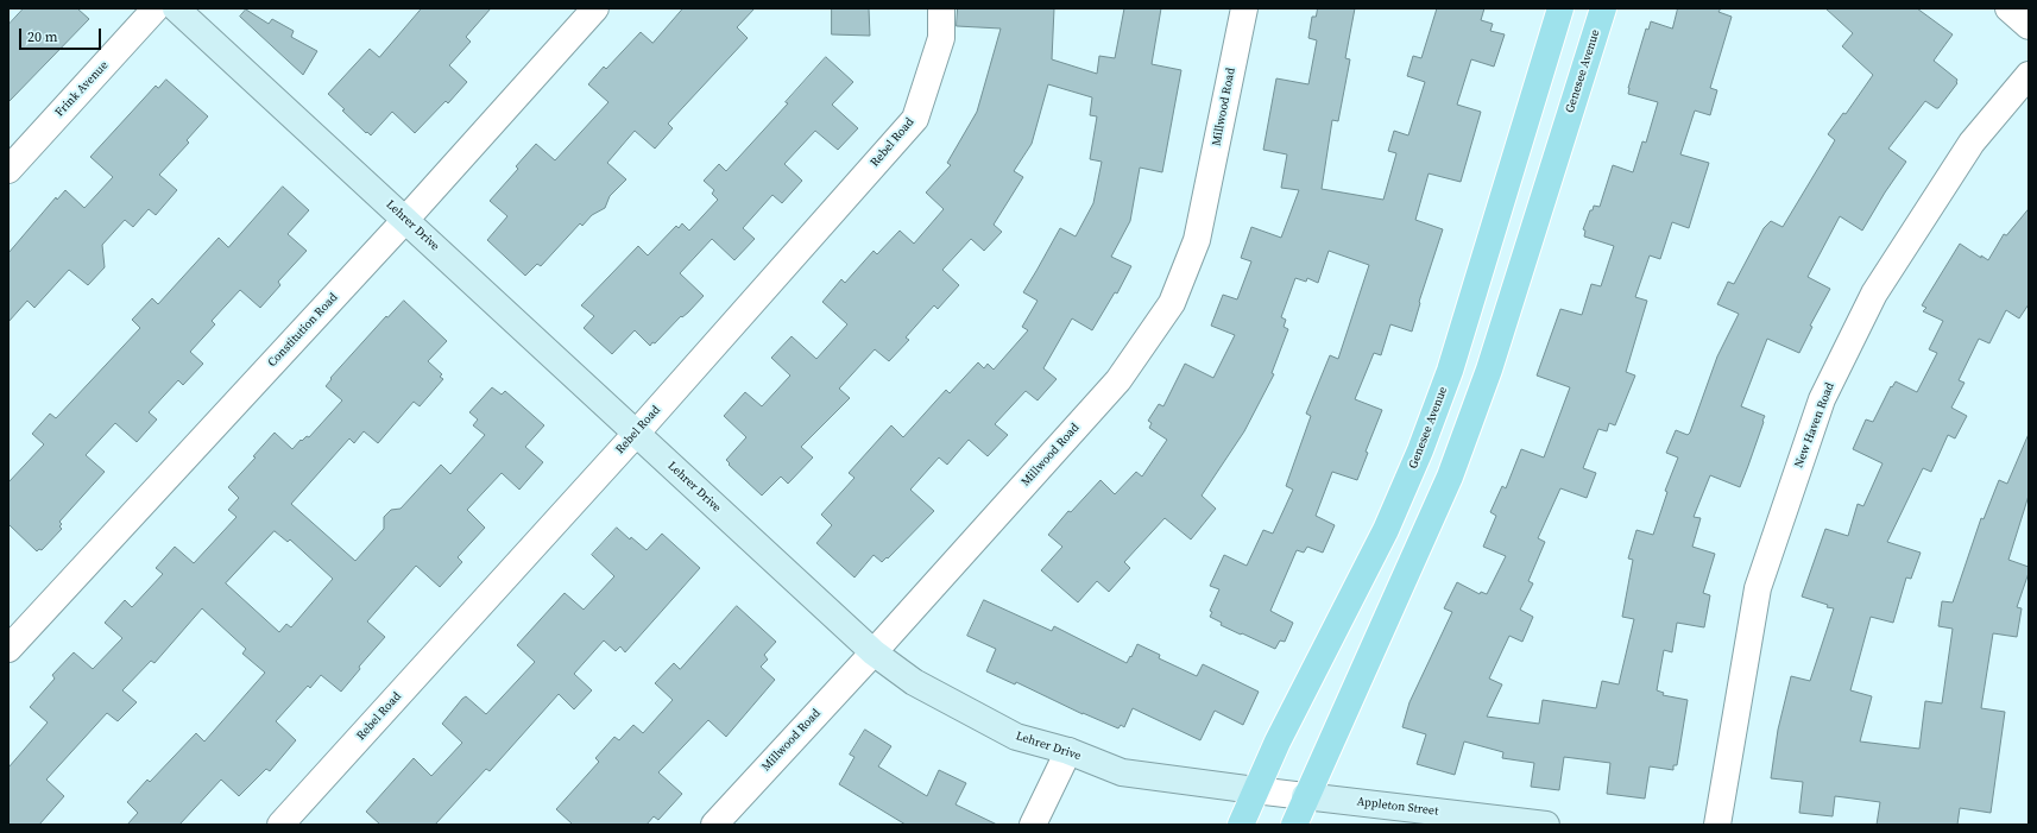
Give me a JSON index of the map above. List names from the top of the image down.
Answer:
{
  "streets": {
    "main road": ["Genesee Avenue"],
    "street": [
      "Frink Avenue",
      "Millwood Road",
      "Rebel Road",
      "Lehrer Drive",
      "Constitution Road",
      "New Haven Road",
      "Appleton Street"
    ]
  },
  "crossings": [
    ["Genesee Avenue", "Lehrer Drive"],
    ["Genesee Avenue", "Appleton Street"],
    ["Millwood Road", "Lehrer Drive"],
    ["Rebel Road", "Lehrer Drive"],
    ["Lehrer Drive", "Constitution Road"],
    ["Lehrer Drive", "Appleton Street"]
  ],
  "scale_bar": "20 m"
}
